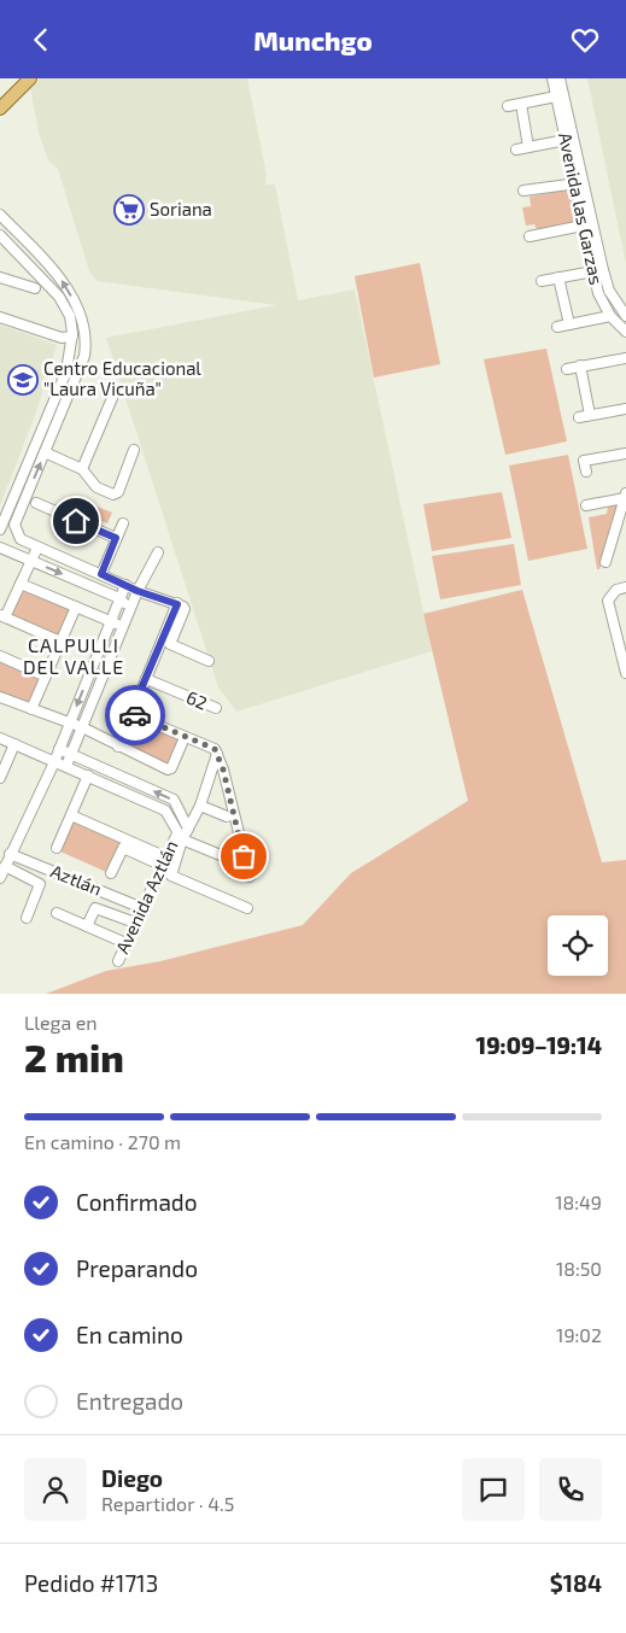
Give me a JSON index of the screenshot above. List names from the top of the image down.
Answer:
{
  "streets": {
    "street": [
      "Avenida las Garzas",
      "62",
      "Aztlán",
      "Avenida Aztlán"
    ]
  },
  "crossings": [
    ["Aztlán", "Avenida Aztlán"]
  ],
  "districts": ["CALPULLI DEL VALLE"],
  "places": {
    "supermarket": ["Soriana"],
    "school or university": ["Centro Educacional \"Laura Vicuña\""]
  },
  "page": {
    "header": "Munchgo",
    "heading": ["2 min", "Llega en", "19:09–19:14"],
    "panel": [
      "Diego",
      "Repartidor · 4.5",
      "Pedido #1713",
      "$184"
    ],
    "bar": "En camino · 270 m",
    "list": [
      ["Confirmado", "18:49"],
      ["Preparando", "18:50"],
      ["En camino", "19:02"],
      "Entregado"
    ]
  }
}
